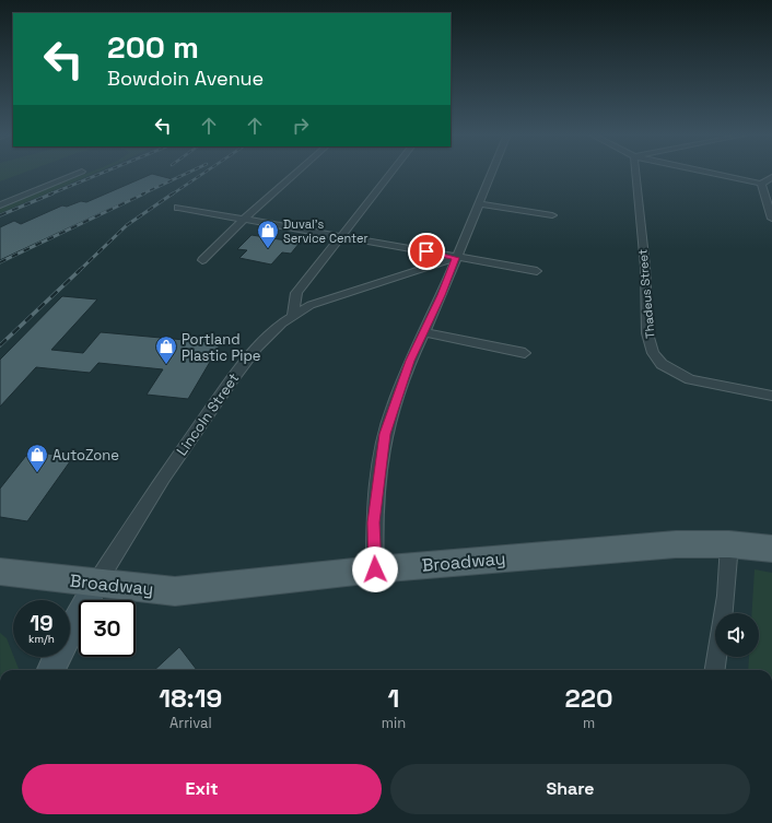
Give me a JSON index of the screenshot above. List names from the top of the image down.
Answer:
{
  "streets": {
    "main road": ["Lincoln Street", "Broadway"],
    "street": ["Thadeus Street"]
  },
  "crossings": [
    ["Lincoln Street", "Broadway"]
  ],
  "places": {
    "shop": ["Duval's Service Center", "Portland Plastic Pipe", "AutoZone"]
  },
  "page": {
    "turn": ["200 m", "Bowdoin Avenue"],
    "speed": "19 km/h",
    "limit": "30",
    "eta": [
      "18:19",
      "Arrival",
      "1",
      "min",
      "220",
      "m"
    ],
    "buttons": ["Exit", "Share"]
  }
}
